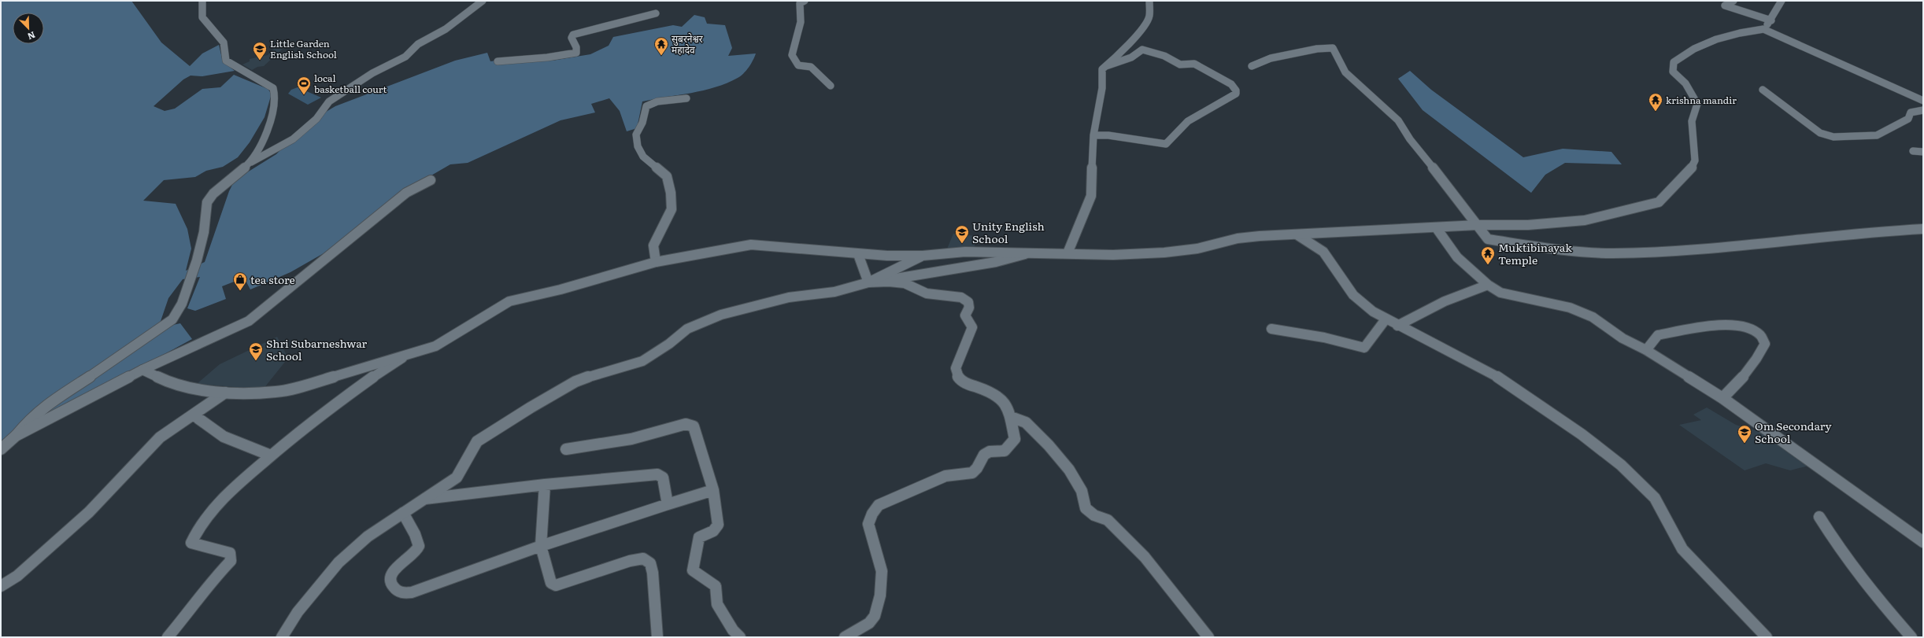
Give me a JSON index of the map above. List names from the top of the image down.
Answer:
{
  "places": {
    "temple": ["सुबरनेश्वर महादेव", "krishna mandir", "Muktibinayak Temple"],
    "school or university": [
      "Little Garden English School",
      "Unity English School",
      "Shri Subarneshwar School",
      "Om Secondary School"
    ],
    "sports": ["local basketball court"],
    "shop": ["tea store"]
  },
  "north": "bottom right"
}
